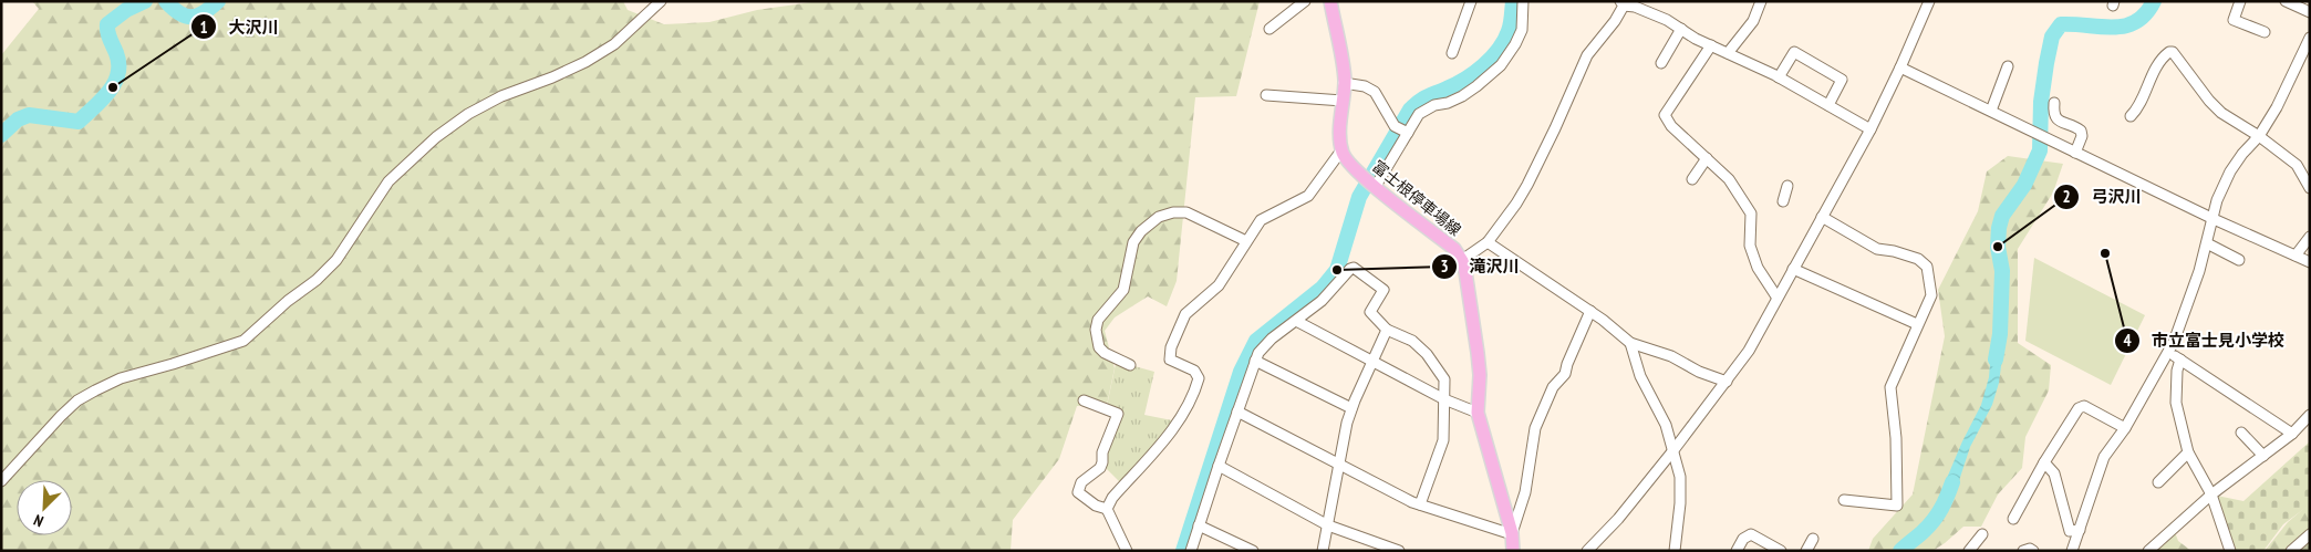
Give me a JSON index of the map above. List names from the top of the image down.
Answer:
{
  "streets": {
    "main road": ["富士根停車場線"]
  },
  "places": [
    "大沢川",
    "弓沢川",
    "市立富士見小学校",
    "滝沢川"
  ],
  "north": "bottom left"
}
